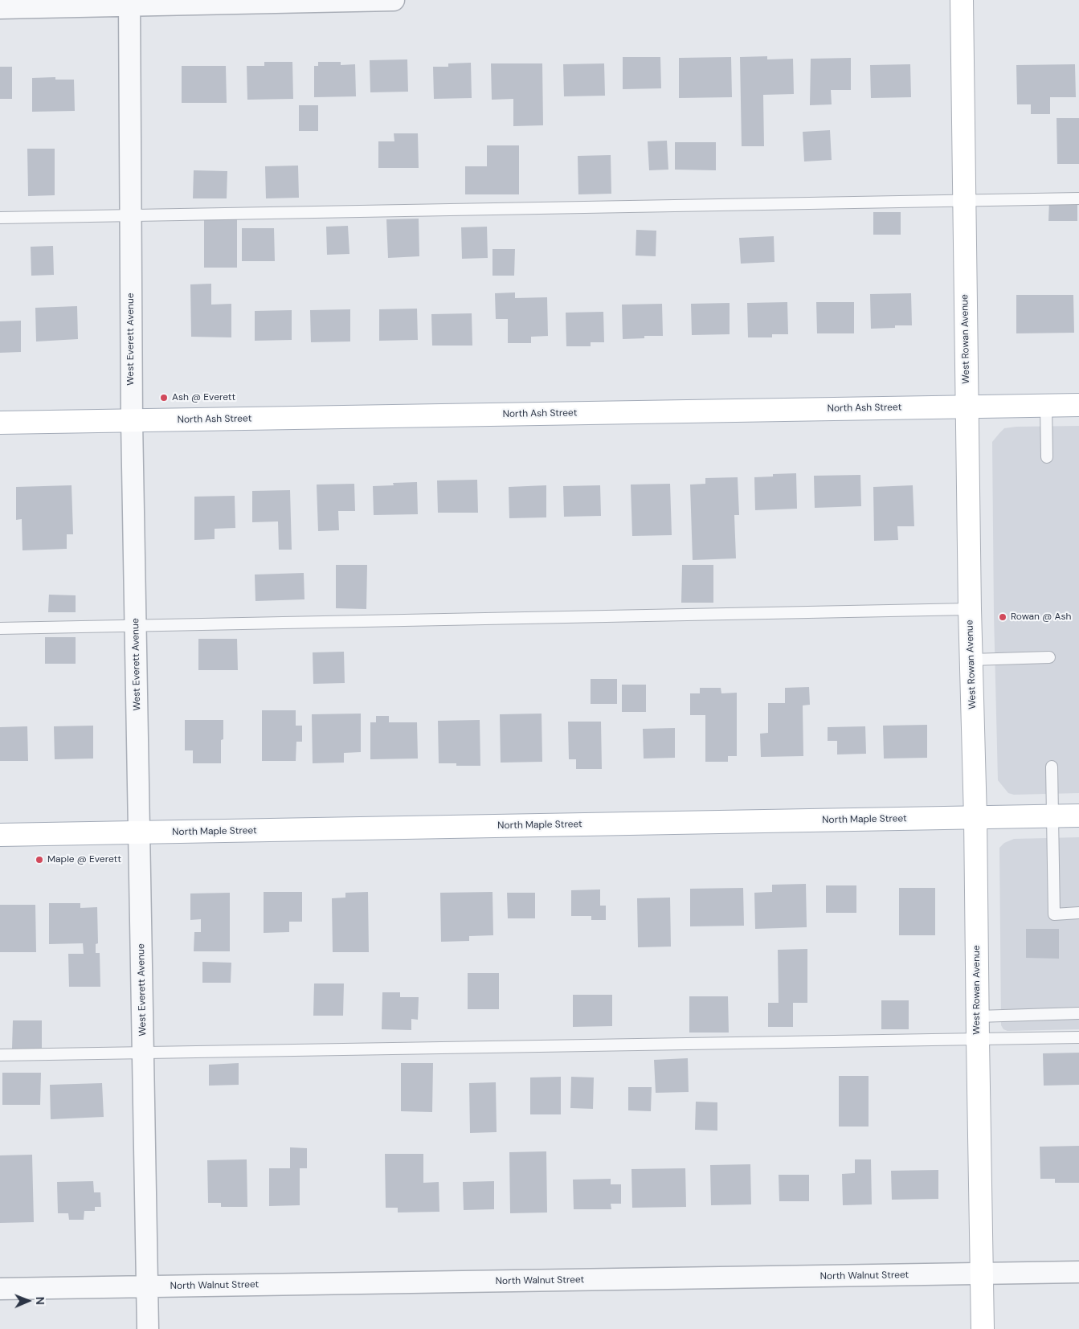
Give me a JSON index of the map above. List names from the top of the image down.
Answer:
{
  "streets": {
    "main road": ["West Rowan Avenue", "North Ash Street", "North Maple Street"],
    "street": ["West Everett Avenue", "North Walnut Street"]
  },
  "crossings": [
    ["West Everett Avenue", "North Ash Street"],
    ["West Everett Avenue", "North Maple Street"],
    ["West Everett Avenue", "North Walnut Street"],
    ["West Rowan Avenue", "North Ash Street"],
    ["West Rowan Avenue", "North Maple Street"],
    ["West Rowan Avenue", "North Walnut Street"]
  ],
  "places": ["Ash @ Everett", "Rowan @ Ash", "Maple @ Everett"],
  "north": "right"
}
